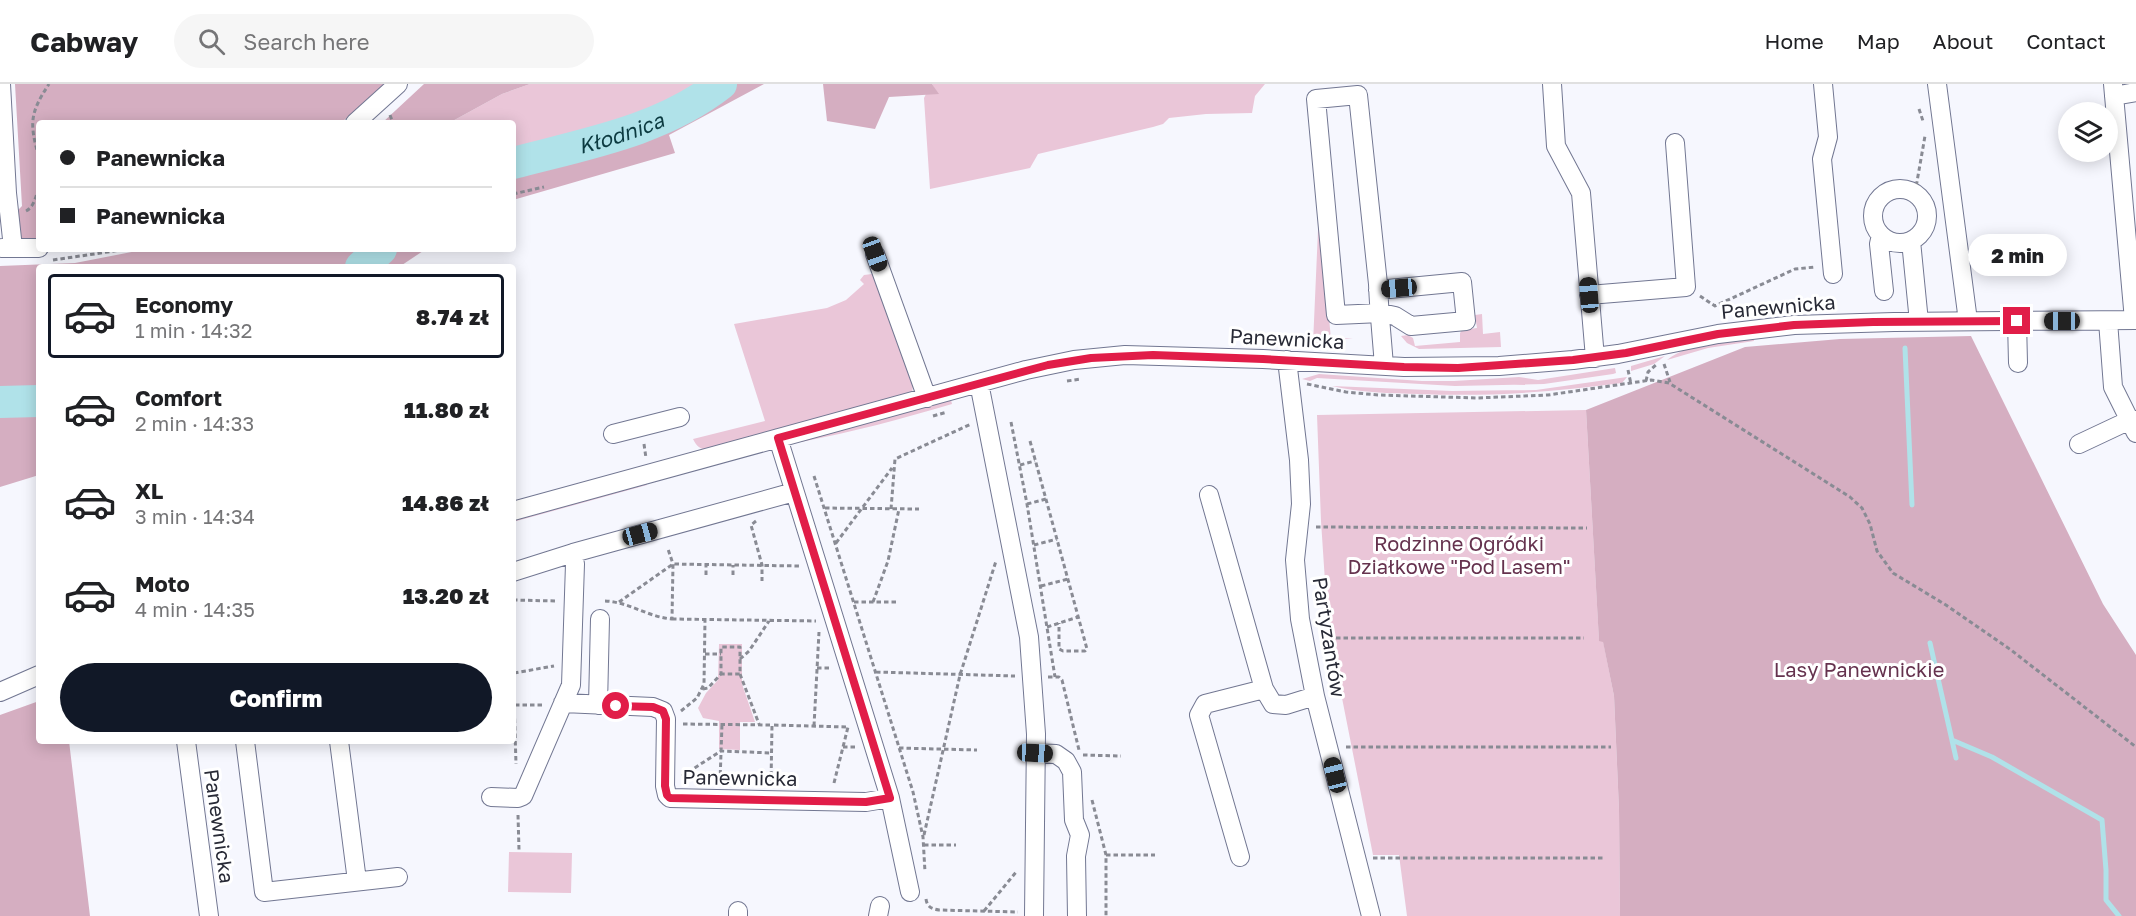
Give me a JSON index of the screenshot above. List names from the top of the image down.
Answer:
{
  "streets": {
    "street": ["Panewnicka", "Partyzantów"]
  },
  "crossings": [
    ["Panewnicka", "Partyzantów"]
  ],
  "water": ["Kłodnica"],
  "parks": ["Rodzinne Ogródki Działkowe \"Pod Lasem\"", "Lasy Panewnickie"],
  "page": {
    "header": "Cabway",
    "search": "Search here",
    "nav": [
      "Home",
      "Map",
      "About",
      "Contact"
    ],
    "banner": ["Panewnicka", "Panewnicka"],
    "bubble": "2 min",
    "list": [
      {
        "name": "Economy",
        "note": "1 min · 14:32",
        "value": "8.74 zł"
      },
      {
        "name": "Comfort",
        "note": "2 min · 14:33",
        "value": "11.80 zł"
      },
      {
        "name": "XL",
        "note": "3 min · 14:34",
        "value": "14.86 zł"
      },
      {
        "name": "Moto",
        "note": "4 min · 14:35",
        "value": "13.20 zł"
      }
    ],
    "buttons": "Confirm"
  }
}
